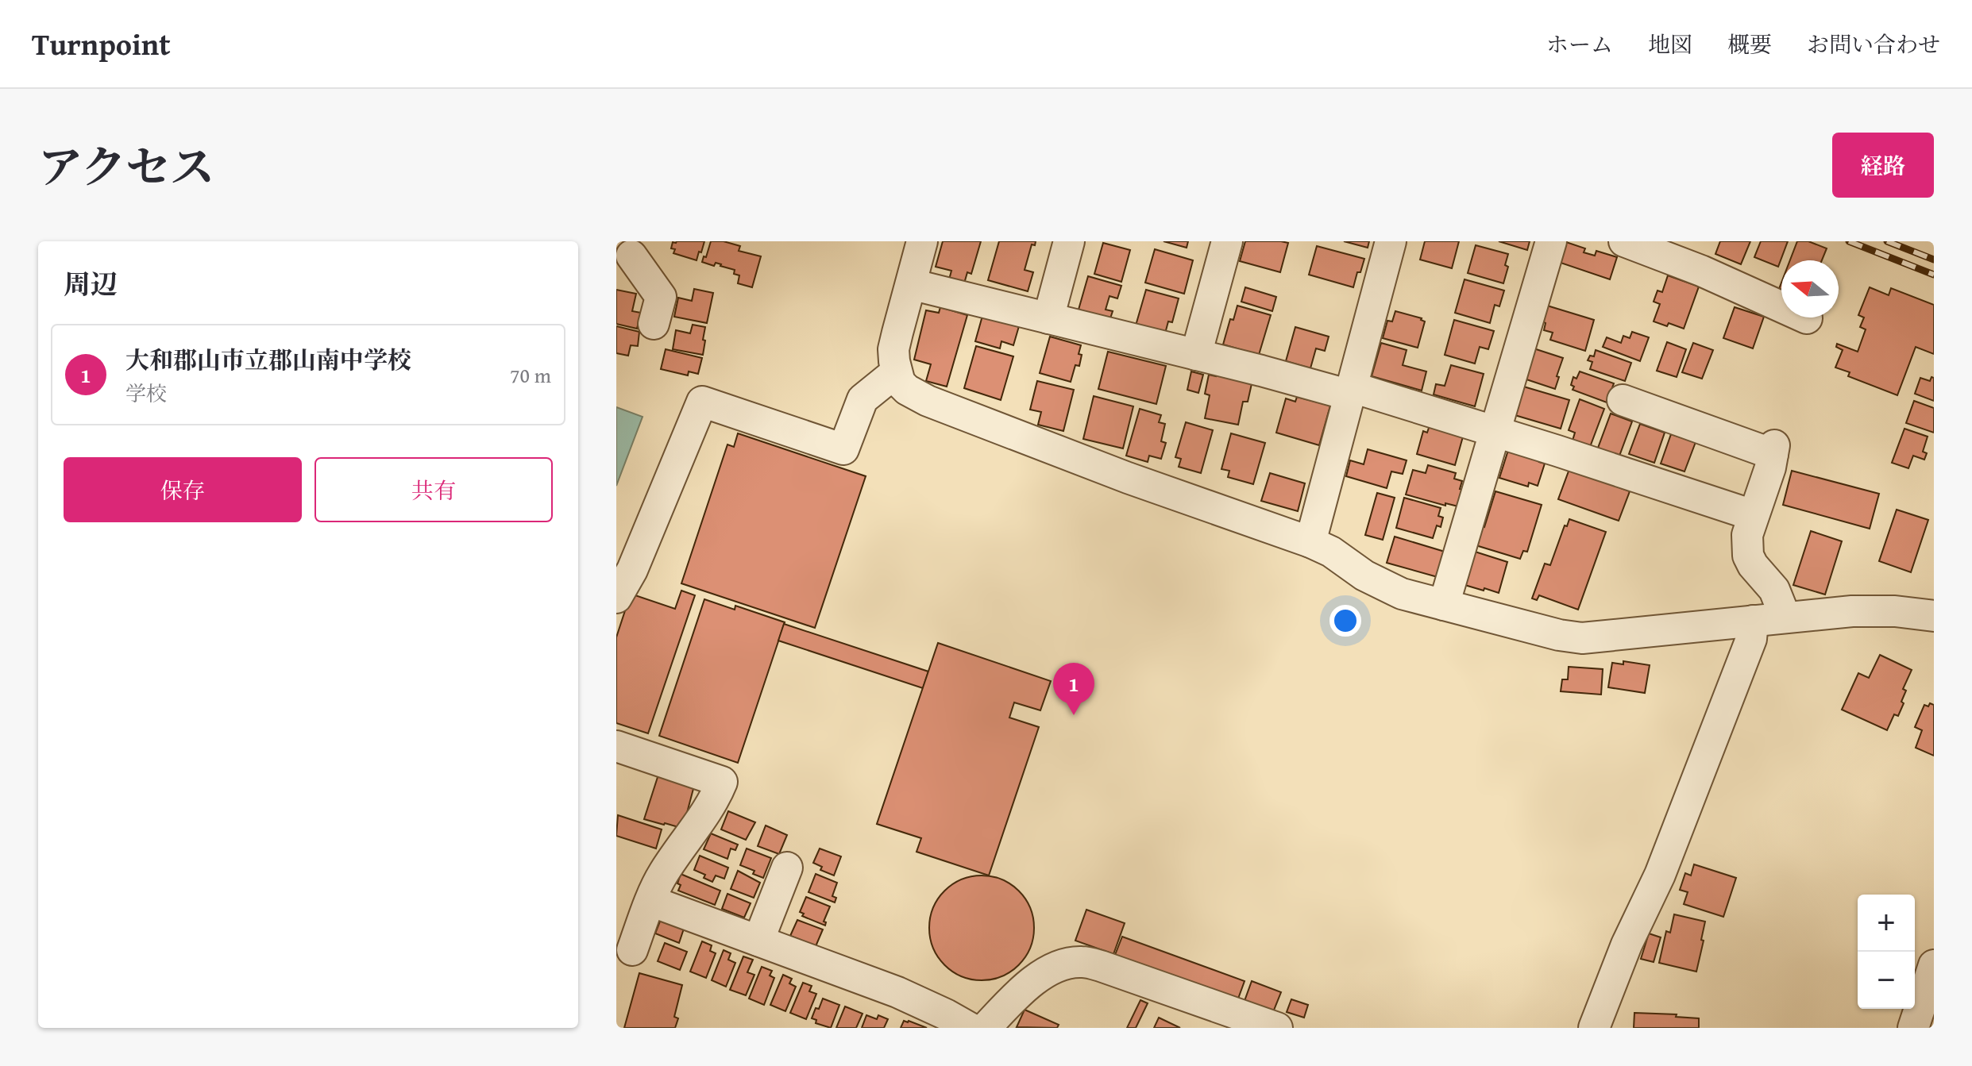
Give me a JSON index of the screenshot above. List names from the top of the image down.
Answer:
{
  "north": "left",
  "page": {
    "header": "Turnpoint",
    "nav": [
      "ホーム",
      "地図",
      "概要",
      "お問い合わせ"
    ],
    "title": "アクセス",
    "buttons": [
      "経路",
      ["保存", "共有"]
    ],
    "heading": "周辺",
    "list": [
      {
        "mark": "1",
        "name": "大和郡山市立郡山南中学校",
        "note": "学校",
        "value": "70 m"
      }
    ],
    "pins": "1",
    "map_buttons": ["+", "−"]
  }
}
